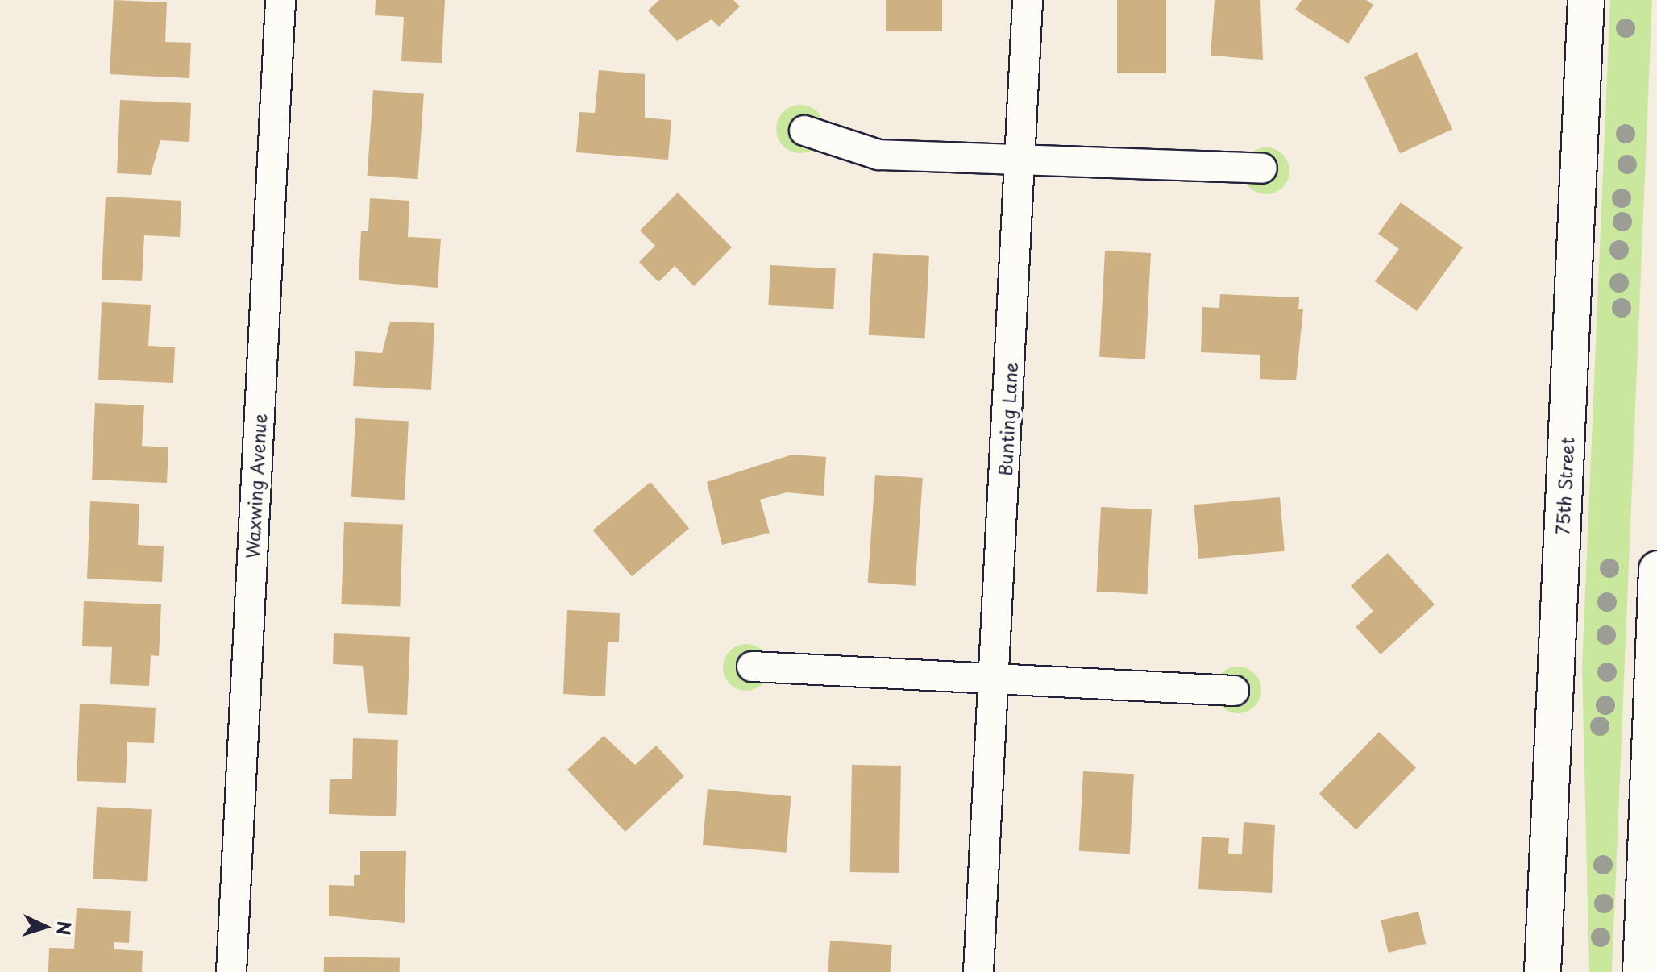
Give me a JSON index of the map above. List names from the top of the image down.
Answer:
{
  "streets": {
    "main road": ["75th Street"],
    "street": ["Bunting Lane", "Waxwing Avenue"]
  },
  "north": "right"
}
